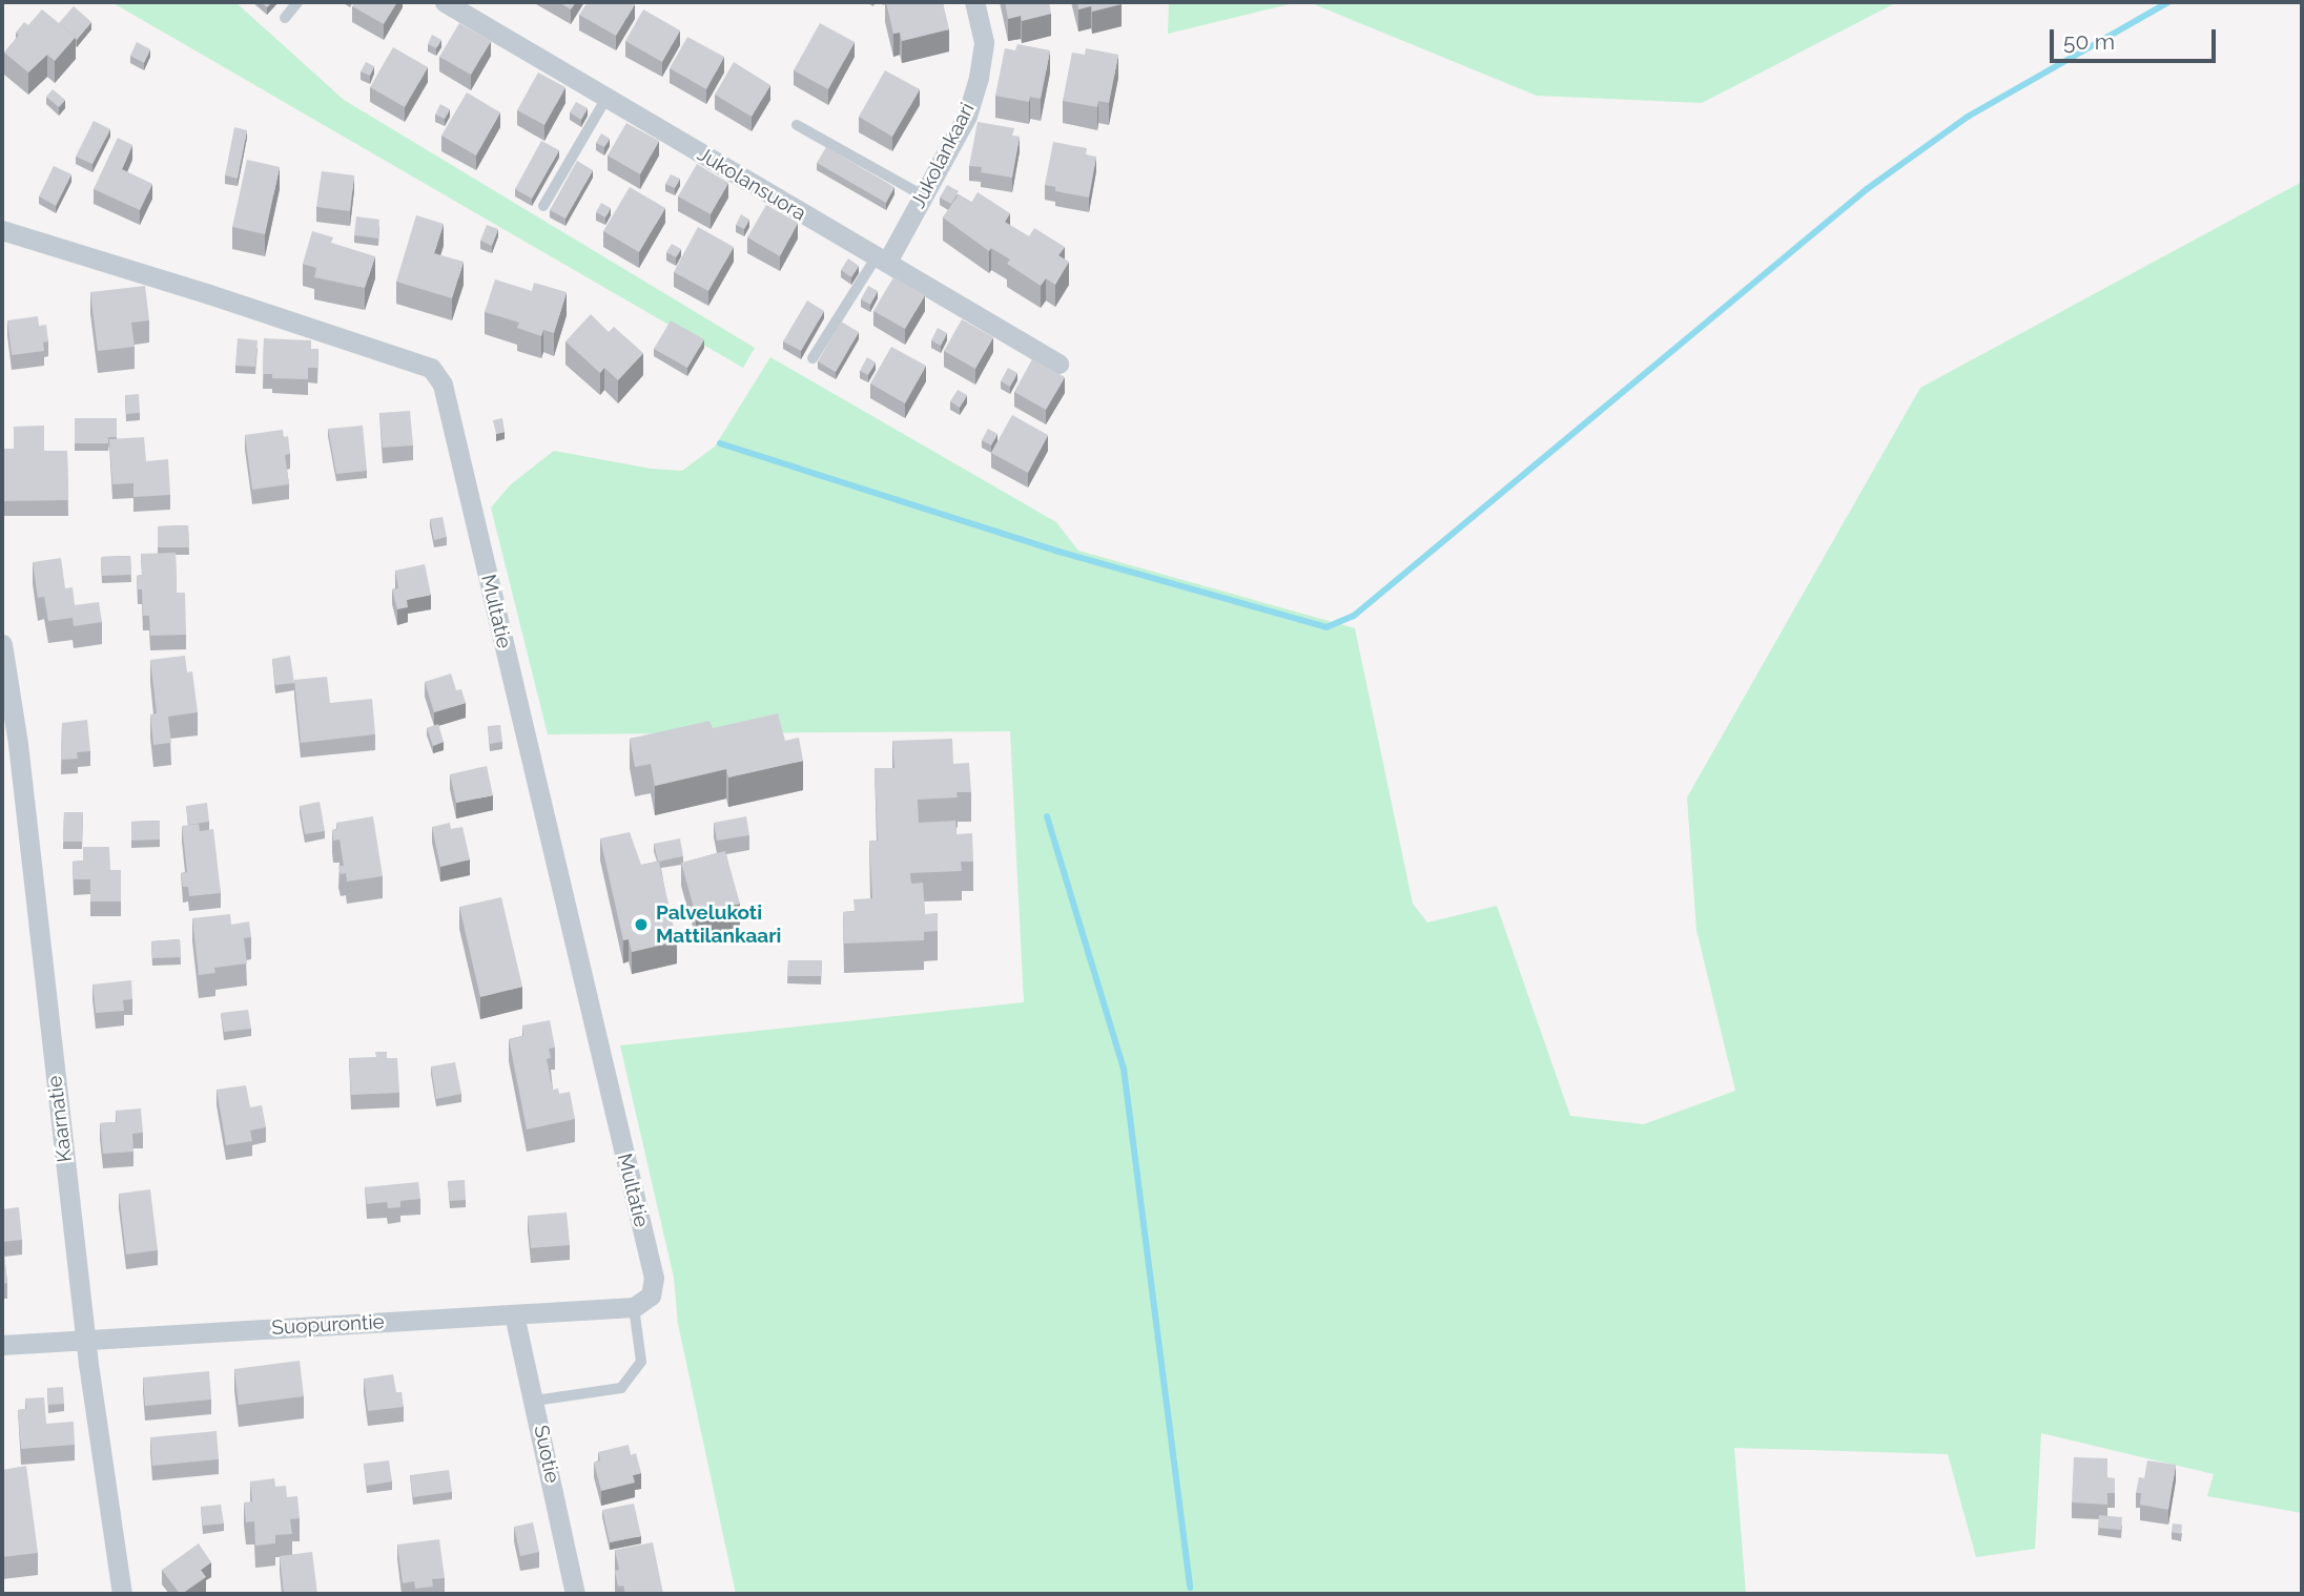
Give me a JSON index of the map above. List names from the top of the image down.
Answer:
{
  "streets": {
    "street": [
      "Jukolankaari",
      "Jukolansuora",
      "Multatie",
      "Kaarnatie",
      "Suopurontie",
      "Suotie"
    ]
  },
  "crossings": [
    ["Jukolankaari", "Jukolansuora"],
    ["Multatie", "Suopurontie"],
    ["Kaarnatie", "Suopurontie"],
    ["Suopurontie", "Suotie"]
  ],
  "places": ["Palvelukoti Mattilankaari"],
  "scale_bar": "50 m"
}
